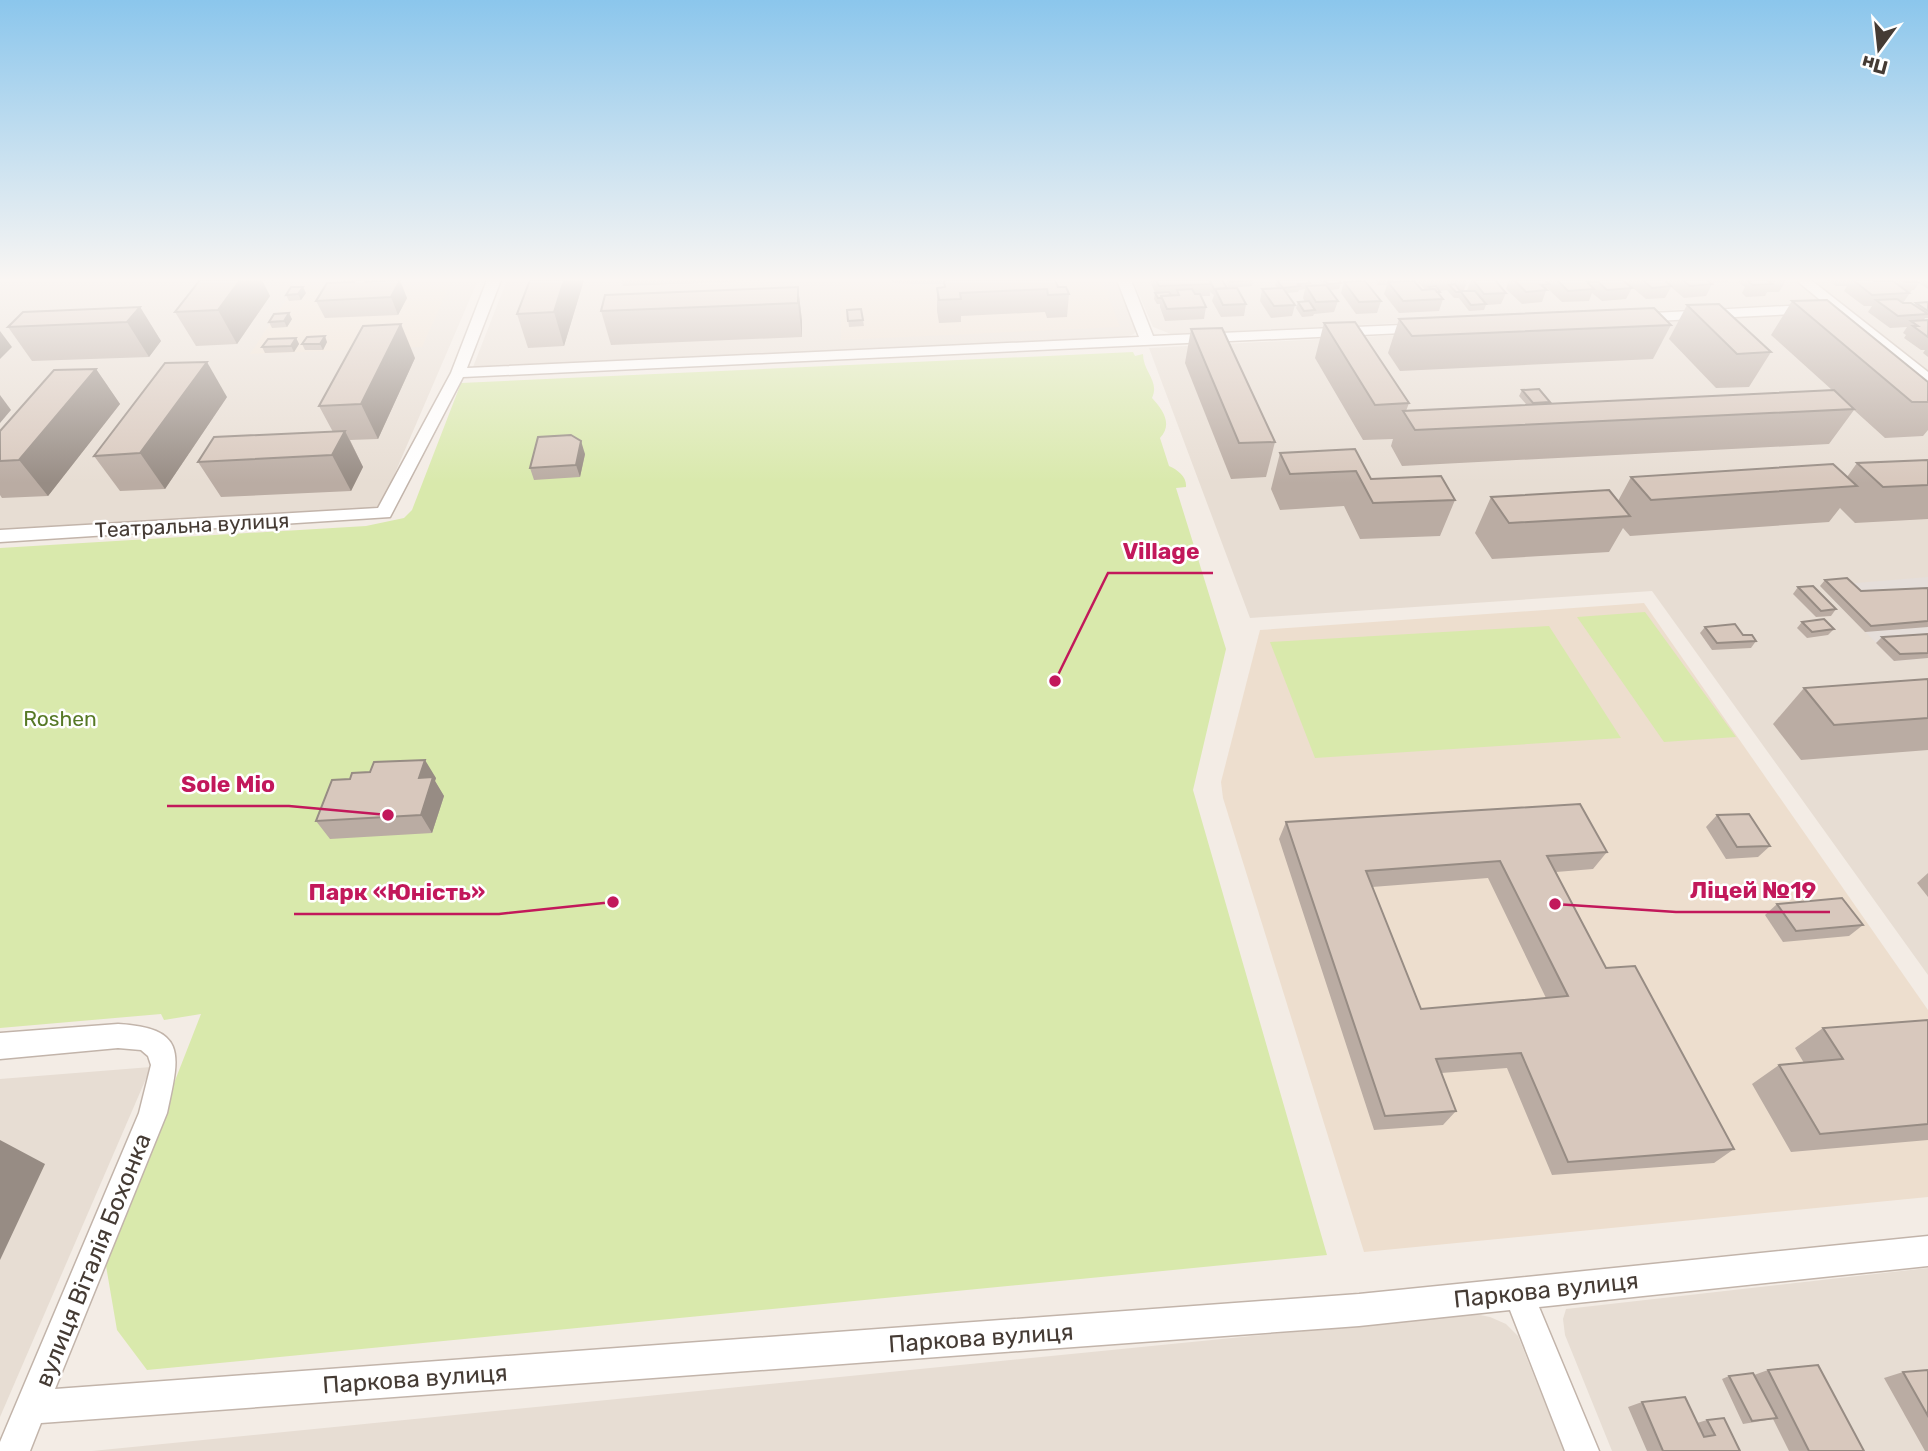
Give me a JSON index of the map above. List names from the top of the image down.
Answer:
{
  "streets": {
    "street": ["Театральна вулиця", "вулиця Віталія Бохонка", "Паркова вулиця"]
  },
  "crossings": [
    ["вулиця Віталія Бохонка", "Паркова вулиця"]
  ],
  "parks": ["Roshen"],
  "places": [
    "Village",
    "Sole Mio",
    "Парк «Юність»",
    "Ліцей №19"
  ],
  "north": "bottom"
}
